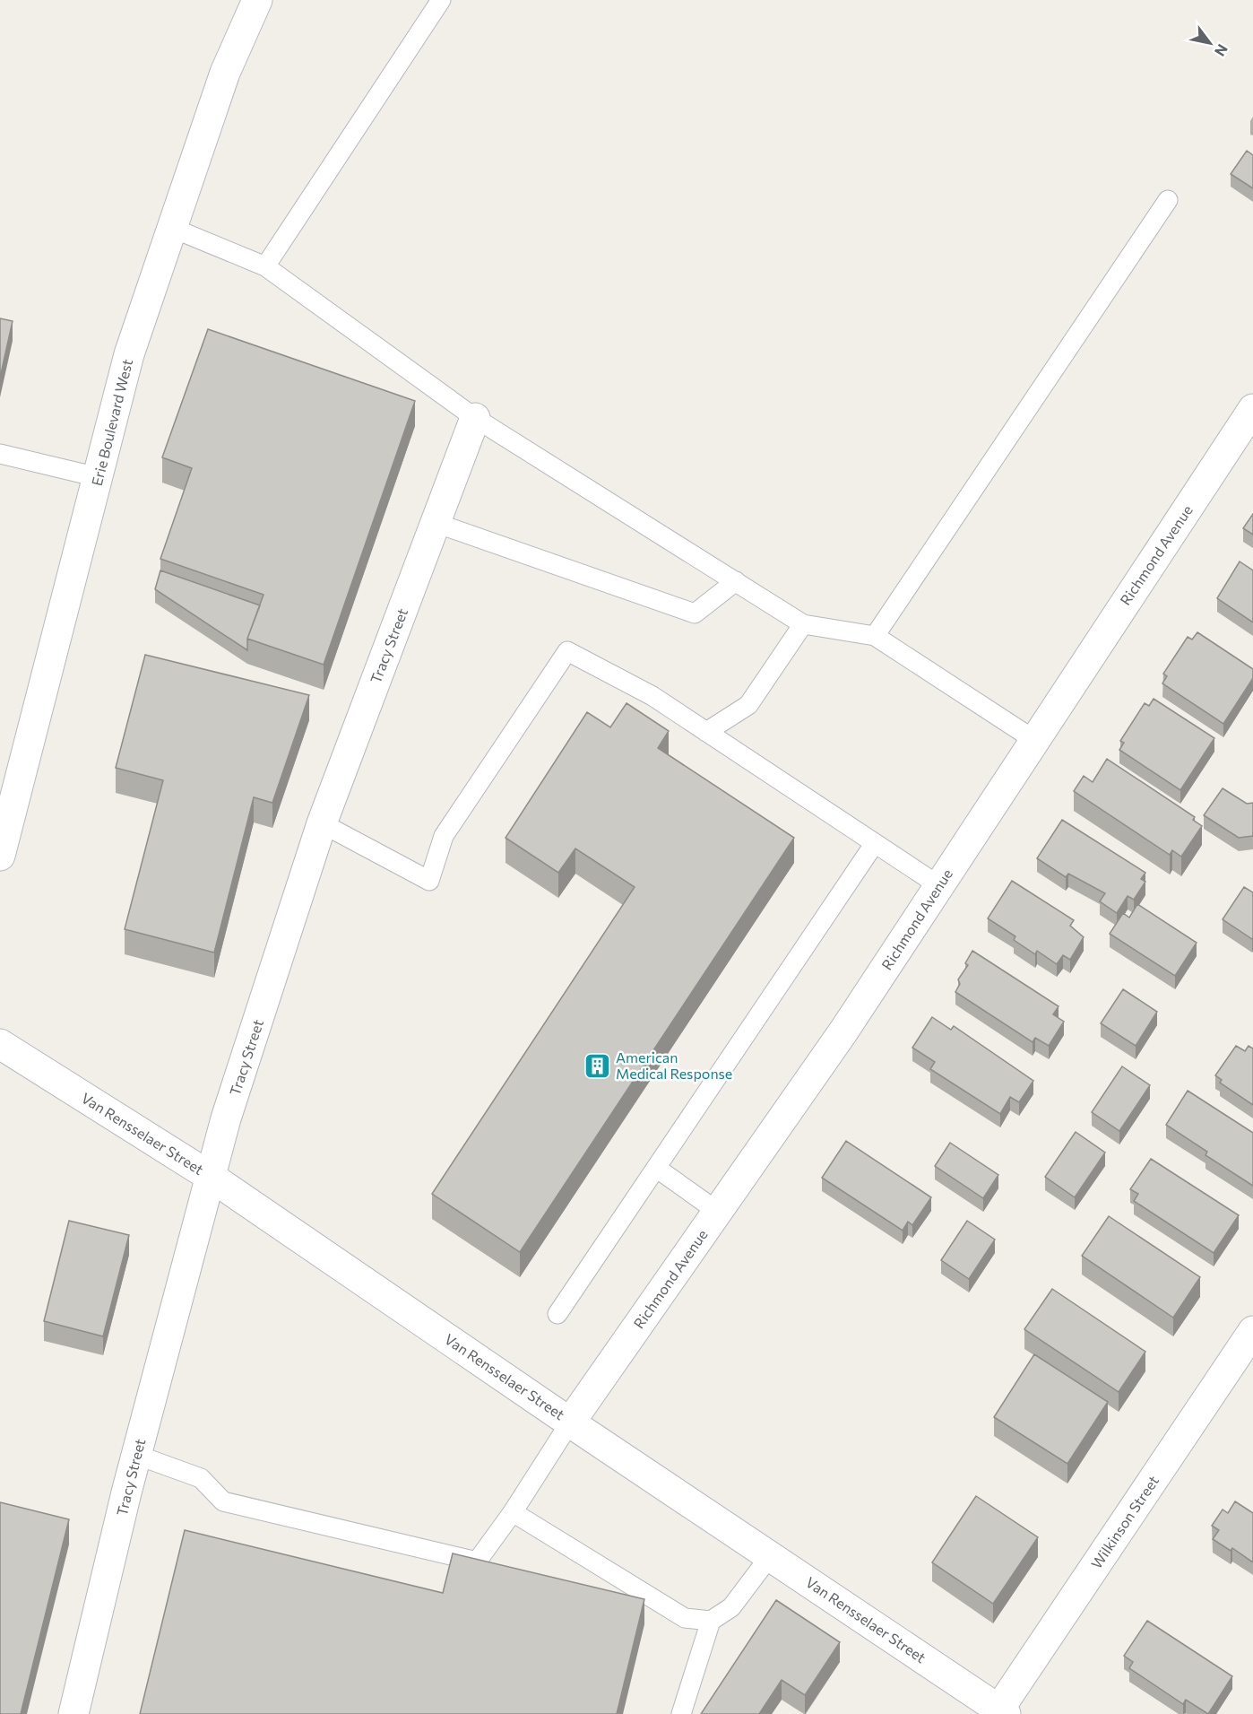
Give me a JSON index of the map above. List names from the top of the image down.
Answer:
{
  "streets": {
    "street": [
      "Erie Boulevard West",
      "Richmond Avenue",
      "Tracy Street",
      "Van Rensselaer Street",
      "Wilkinson Street"
    ]
  },
  "crossings": [
    ["Richmond Avenue", "Van Rensselaer Street"],
    ["Tracy Street", "Van Rensselaer Street"],
    ["Van Rensselaer Street", "Wilkinson Street"]
  ],
  "places": {
    "building": ["American Medical Response"]
  },
  "north": "bottom right"
}
